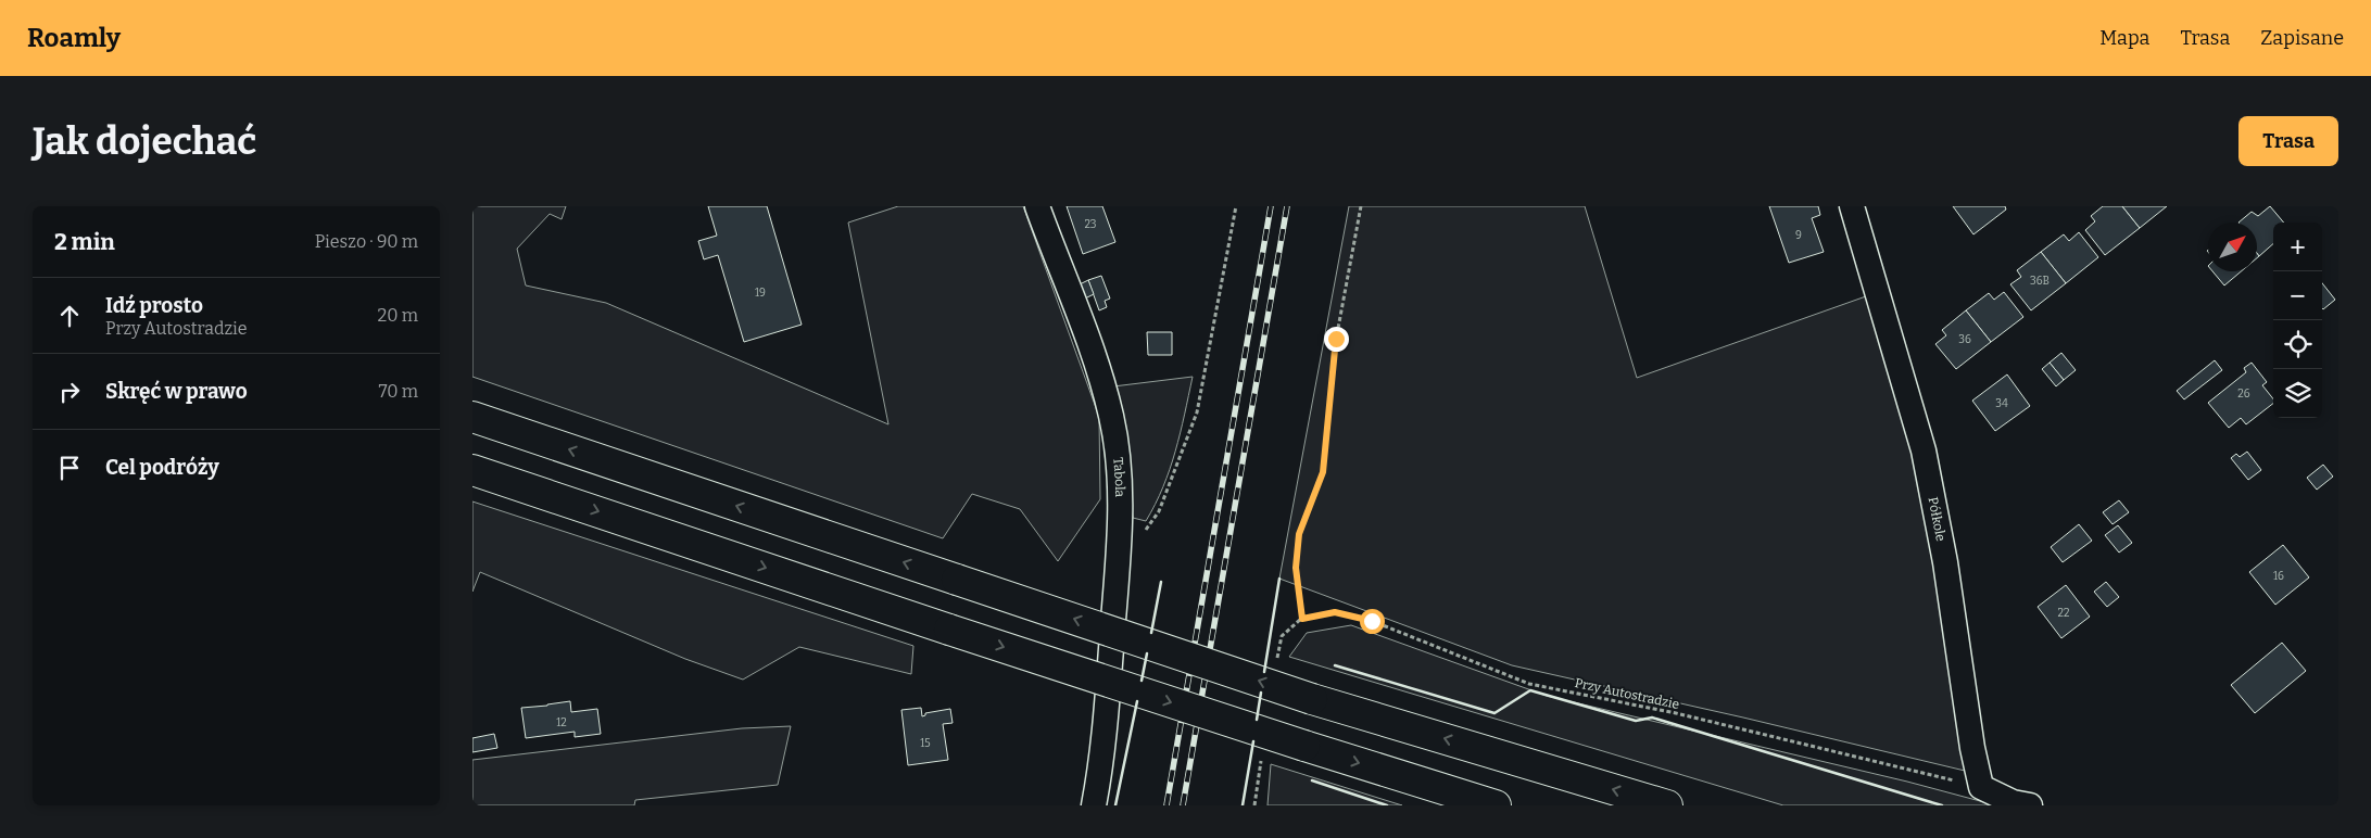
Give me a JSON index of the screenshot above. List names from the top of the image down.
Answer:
{
  "streets": {
    "street": ["Tabola", "Półkole"],
    "path": ["Przy Autostradzie"]
  },
  "crossings": [
    ["Półkole", "Przy Autostradzie"]
  ],
  "house_numbers": [
    "23",
    "9",
    "36B",
    "19",
    "36",
    "26",
    "34",
    "16",
    "22",
    "12",
    "15"
  ],
  "north": "top right",
  "page": {
    "header": "Roamly",
    "nav": ["Mapa", "Trasa", "Zapisane"],
    "buttons": "Trasa",
    "title": "Jak dojechać",
    "heading": ["2 min", "Pieszo · 90 m"],
    "map_buttons": ["+", "−"],
    "list": [
      ["Idź prosto", "Przy Autostradzie", "20 m"],
      ["Skręć w prawo", "70 m"],
      "Cel podróży"
    ]
  }
}
